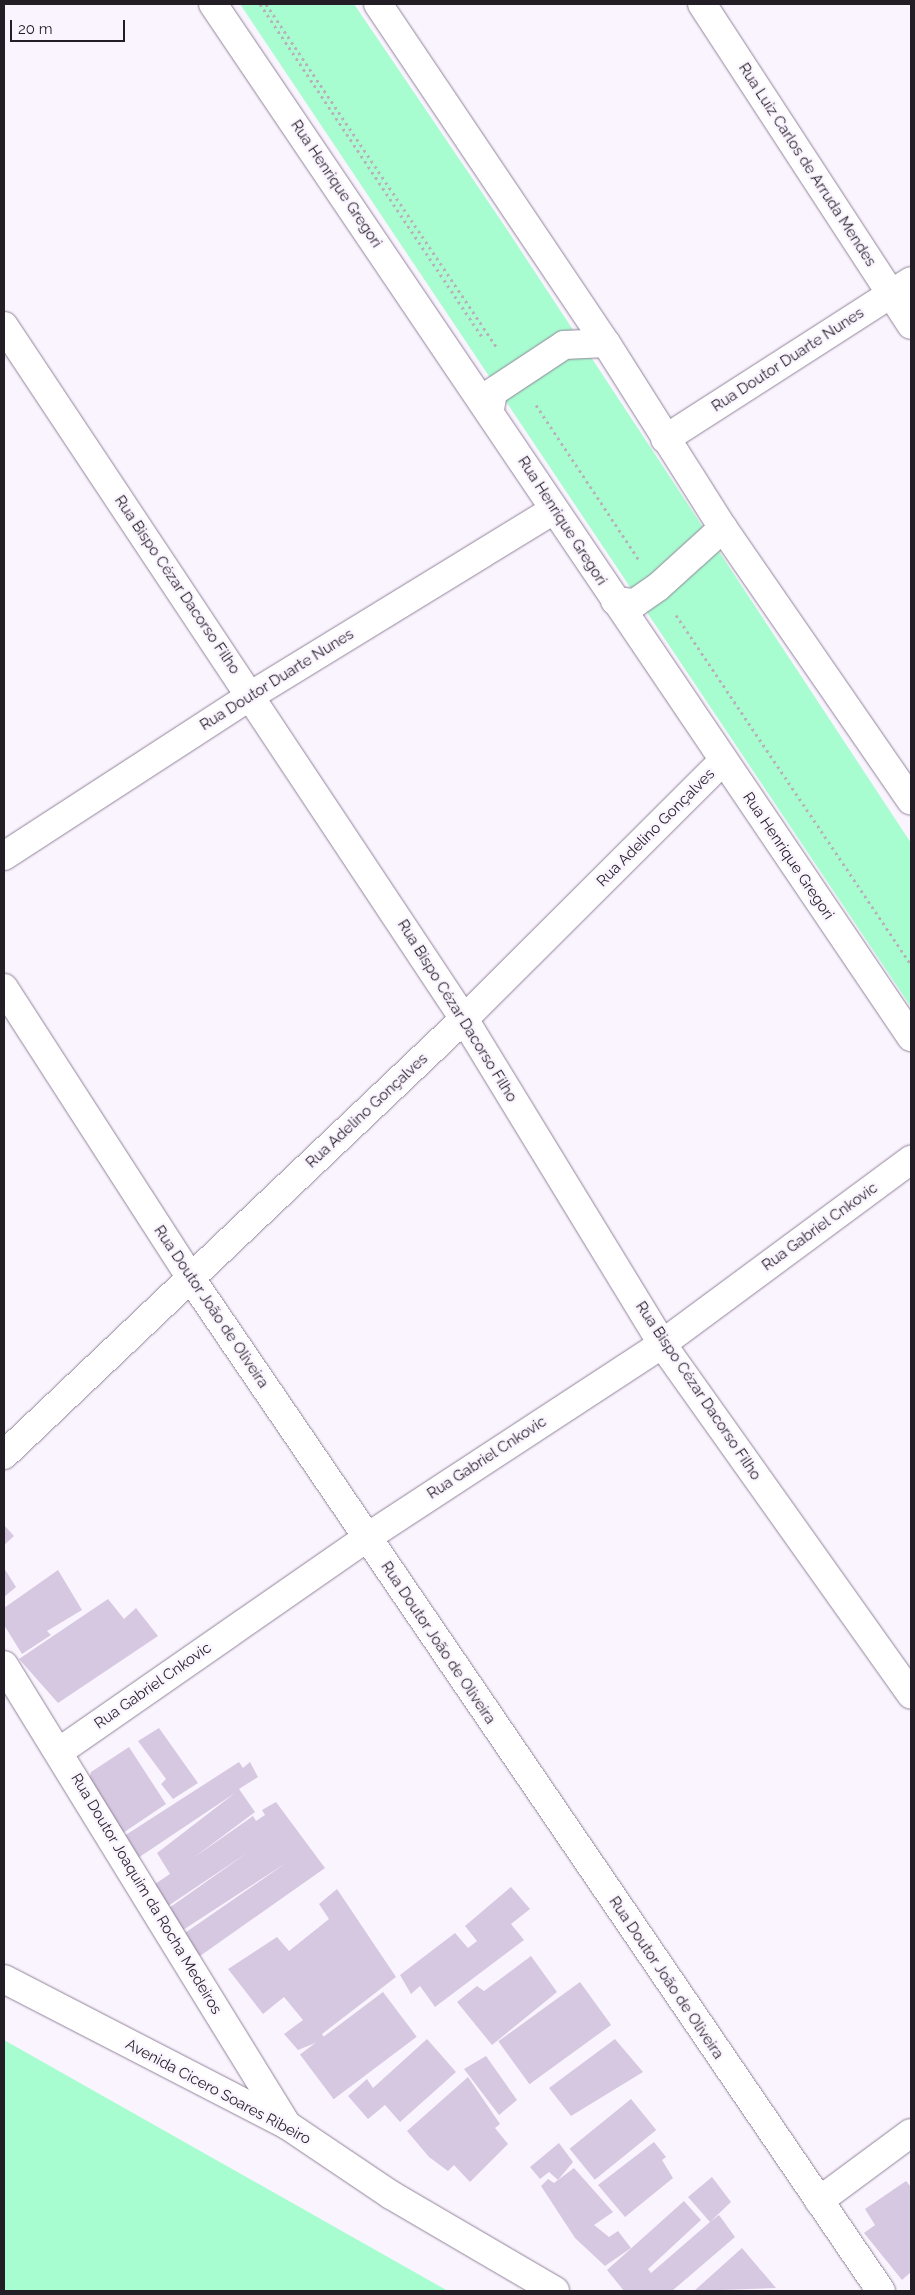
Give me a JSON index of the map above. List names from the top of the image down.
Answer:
{
  "streets": {
    "street": [
      "Rua Luiz Carlos de Arruda Mendes",
      "Rua Henrique Gregori",
      "Rua Doutor Duarte Nunes",
      "Rua Bispo Cézar Dacorso Filho",
      "Rua Adelino Gonçalves",
      "Rua Gabriel Cnkovic",
      "Rua Doutor João de Oliveira",
      "Rua Doutor Joaquim da Rocha Medeiros",
      "Avenida Cicero Soares Ribeiro"
    ]
  },
  "crossings": [
    ["Rua Luiz Carlos de Arruda Mendes", "Rua Doutor Duarte Nunes"],
    ["Rua Henrique Gregori", "Rua Doutor Duarte Nunes"],
    ["Rua Henrique Gregori", "Rua Adelino Gonçalves"],
    ["Rua Doutor Duarte Nunes", "Rua Bispo Cézar Dacorso Filho"],
    ["Rua Bispo Cézar Dacorso Filho", "Rua Adelino Gonçalves"],
    ["Rua Bispo Cézar Dacorso Filho", "Rua Gabriel Cnkovic"],
    ["Rua Adelino Gonçalves", "Rua Doutor João de Oliveira"],
    ["Rua Gabriel Cnkovic", "Rua Doutor João de Oliveira"],
    ["Rua Gabriel Cnkovic", "Rua Doutor Joaquim da Rocha Medeiros"],
    ["Rua Doutor Joaquim da Rocha Medeiros", "Avenida Cicero Soares Ribeiro"]
  ],
  "scale_bar": "20 m"
}
